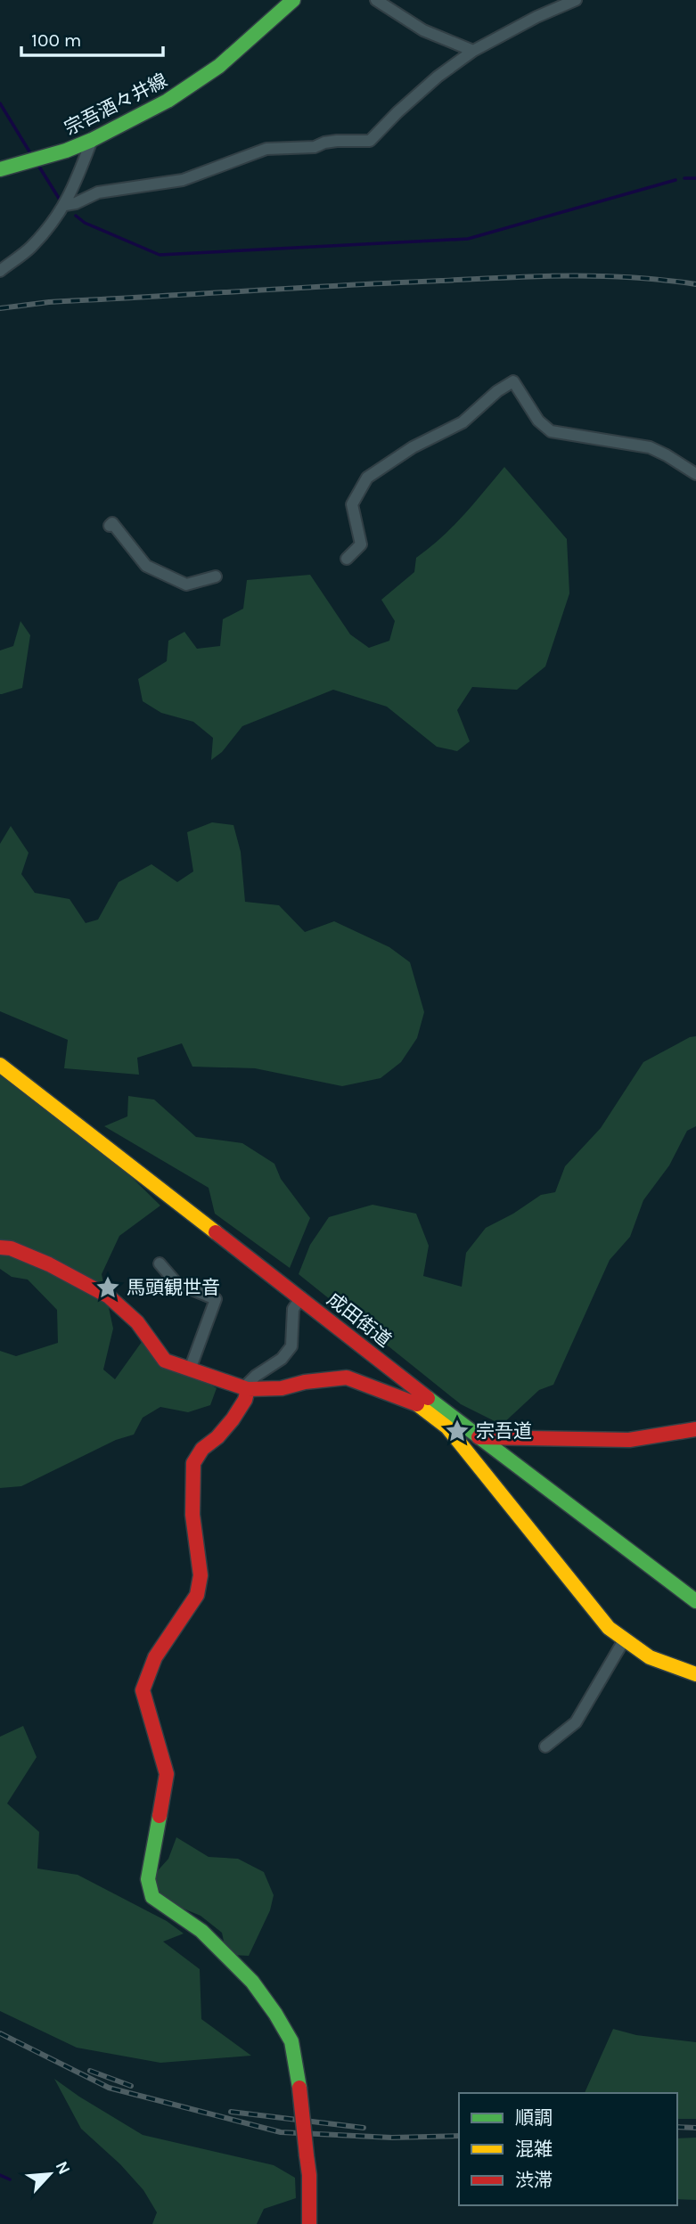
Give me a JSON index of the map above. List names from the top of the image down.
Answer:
{
  "streets": {
    "main road": ["宗吾酒々井線", "成田街道"]
  },
  "places": {
    "place": ["馬頭観世音", "宗吾道"]
  },
  "legend": ["順調", "混雑", "渋滞"],
  "scale_bar": "100 m",
  "north": "top right"
}
